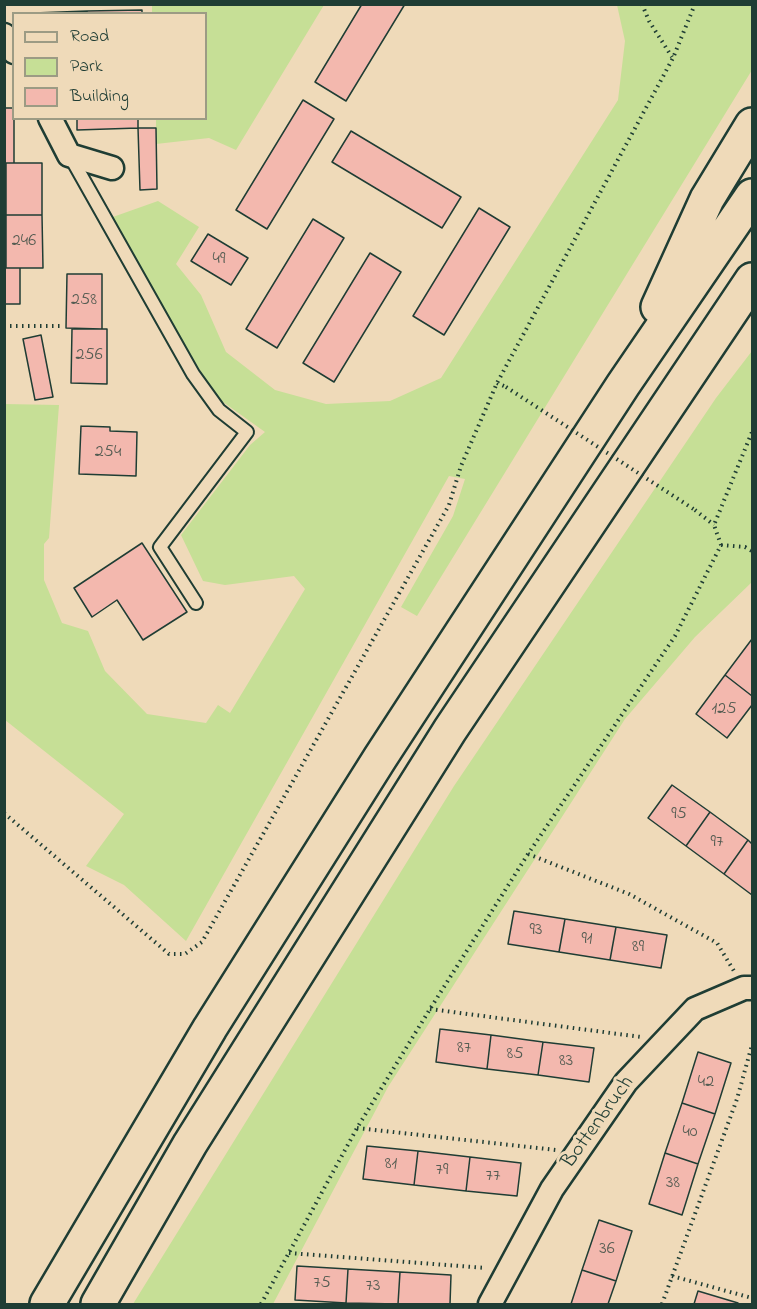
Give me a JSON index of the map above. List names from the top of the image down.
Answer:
{
  "streets": {
    "street": ["Bottenbruch"]
  },
  "house_numbers": [
    "246",
    "49",
    "258",
    "256",
    "254",
    "125",
    "95",
    "97",
    "93",
    "91",
    "89",
    "87",
    "85",
    "83",
    "42",
    "40",
    "81",
    "79",
    "77",
    "38",
    "36",
    "75",
    "73"
  ],
  "legend": ["Road", "Park", "Building"]
}
